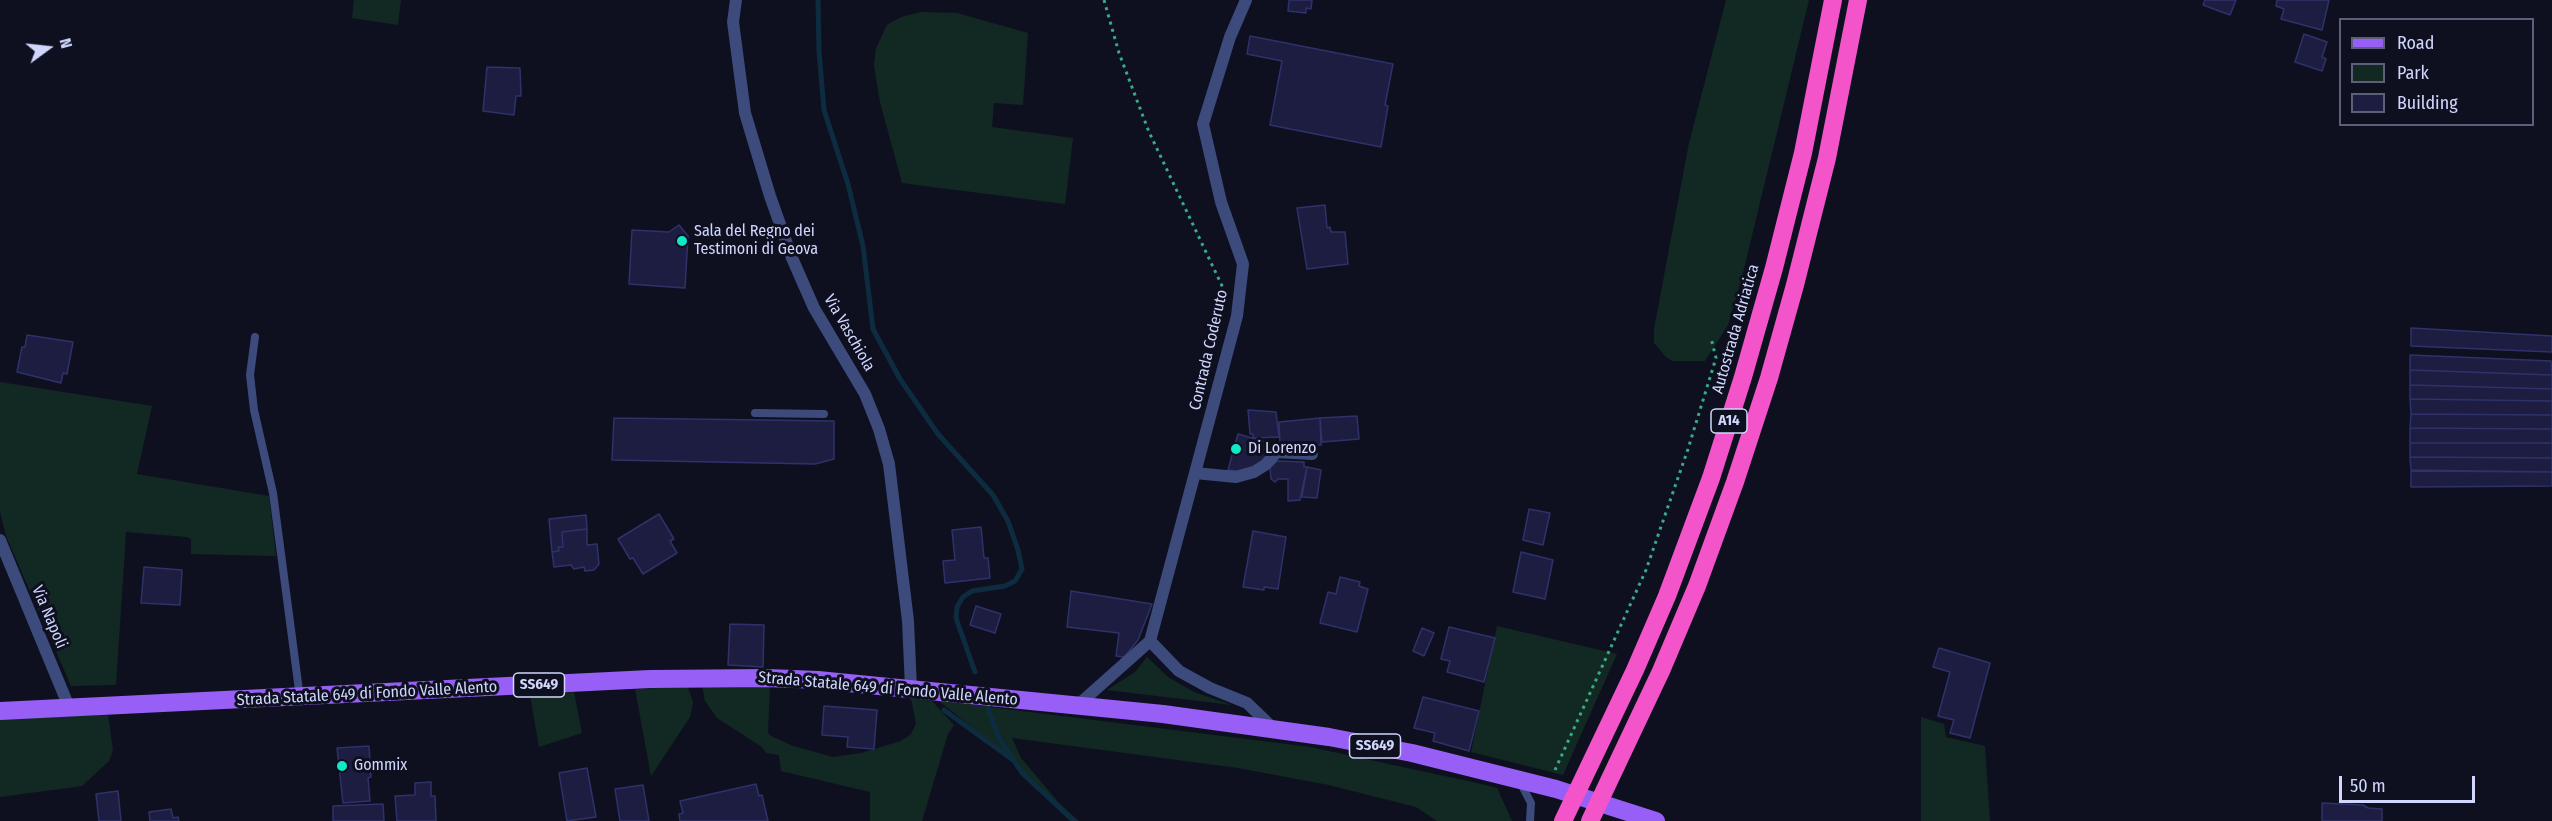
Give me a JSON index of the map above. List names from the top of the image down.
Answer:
{
  "streets": {
    "highway": ["Autostrada Adriatica", "A14"],
    "main road": ["SS649", "Strada Statale 649 di Fondo Valle Alento"],
    "street": ["Via Vaschiola", "Contrada Coderuto", "Via Napoli"]
  },
  "crossings": [
    ["Via Vaschiola", "Strada Statale 649 di Fondo Valle Alento"],
    ["Via Napoli", "Strada Statale 649 di Fondo Valle Alento"]
  ],
  "places": ["Sala del Regno dei Testimoni di Geova", "Di Lorenzo", "Gommix"],
  "legend": ["Road", "Park", "Building"],
  "scale_bar": "50 m",
  "north": "right"
}
